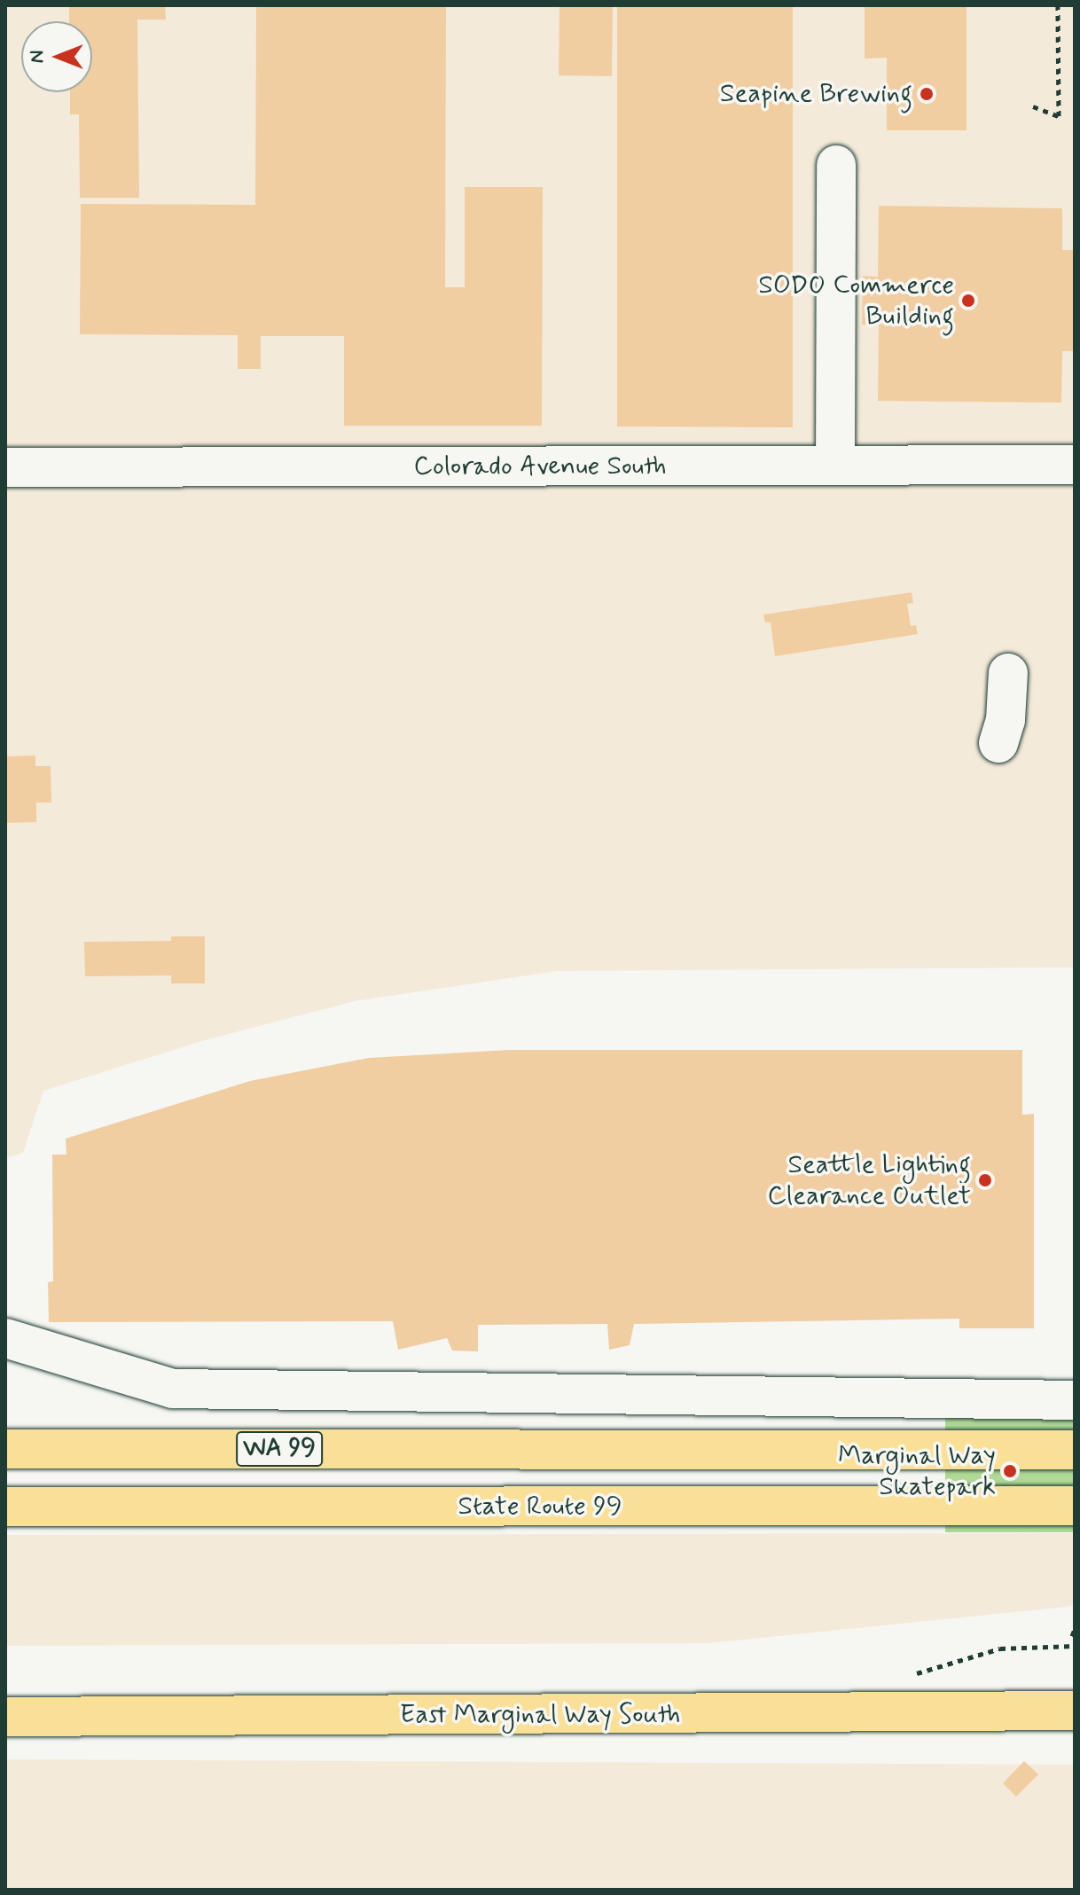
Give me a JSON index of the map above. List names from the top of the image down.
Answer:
{
  "streets": {
    "main road": ["WA 99", "State Route 99", "East Marginal Way South"],
    "street": ["Colorado Avenue South"]
  },
  "places": [
    "Seapine Brewing",
    "SODO Commerce Building",
    "Seattle Lighting Clearance Outlet",
    "Marginal Way Skatepark"
  ],
  "north": "left"
}
